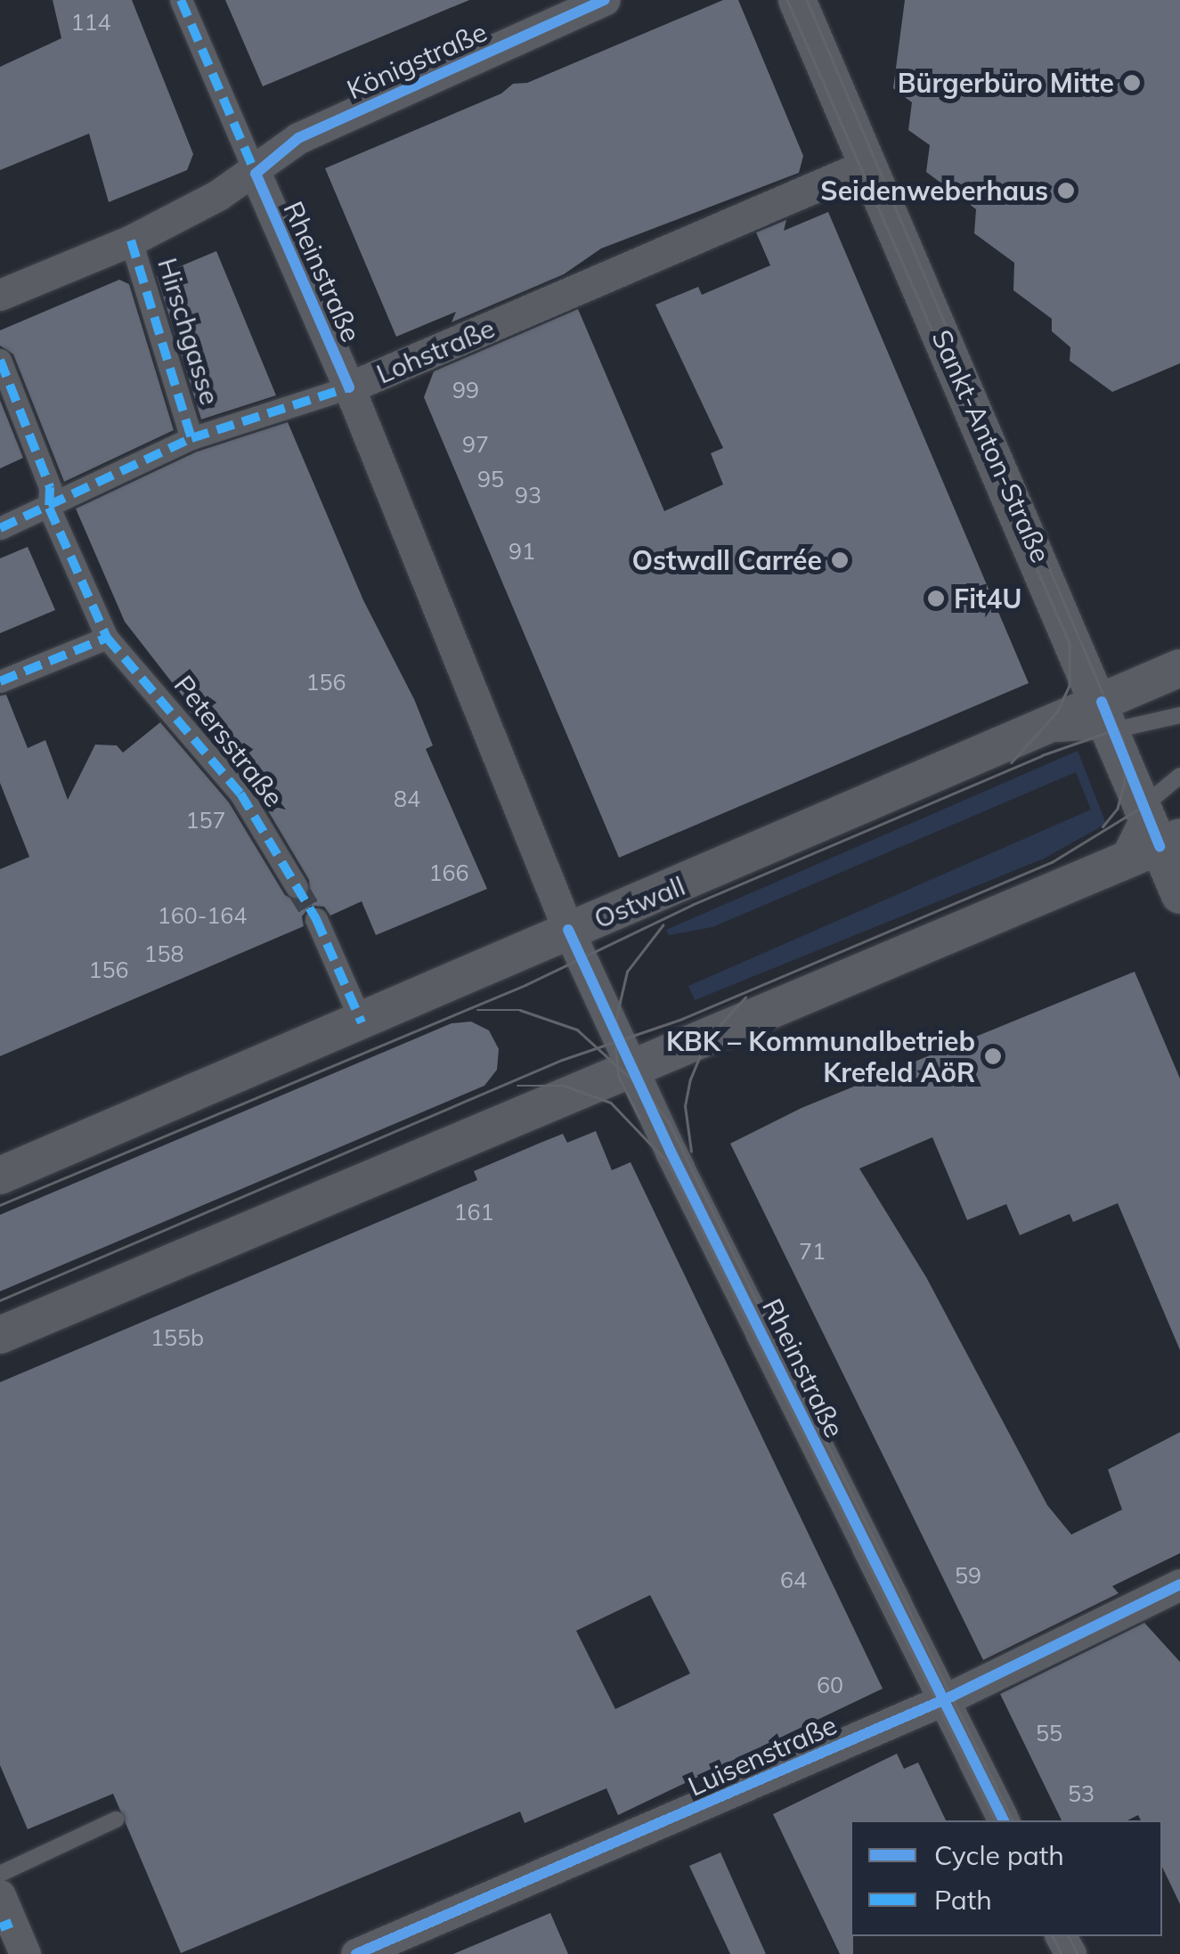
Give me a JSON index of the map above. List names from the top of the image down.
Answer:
{
  "streets": {
    "street": [
      "Königstraße",
      "Rheinstraße",
      "Hirschgasse",
      "Lohstraße",
      "Sankt-Anton-Straße",
      "Petersstraße",
      "Ostwall",
      "Luisenstraße"
    ]
  },
  "crossings": [
    ["Königstraße", "Rheinstraße"],
    ["Königstraße", "Hirschgasse"],
    ["Rheinstraße", "Lohstraße"],
    ["Rheinstraße", "Ostwall"],
    ["Rheinstraße", "Luisenstraße"],
    ["Hirschgasse", "Lohstraße"],
    ["Lohstraße", "Sankt-Anton-Straße"],
    ["Lohstraße", "Petersstraße"],
    ["Sankt-Anton-Straße", "Ostwall"]
  ],
  "places": [
    "Bürgerbüro Mitte",
    "Seidenweberhaus",
    "Ostwall Carrée",
    "Fit4U",
    "KBK – Kommunalbetrieb Krefeld AöR"
  ],
  "house_numbers": [
    "114",
    "99",
    "97",
    "95",
    "93",
    "91",
    "156",
    "84",
    "157",
    "166",
    "160-164",
    "158",
    "156",
    "161",
    "71",
    "155b",
    "59",
    "64",
    "60",
    "55",
    "53"
  ],
  "legend": ["Cycle path", "Path"]
}
